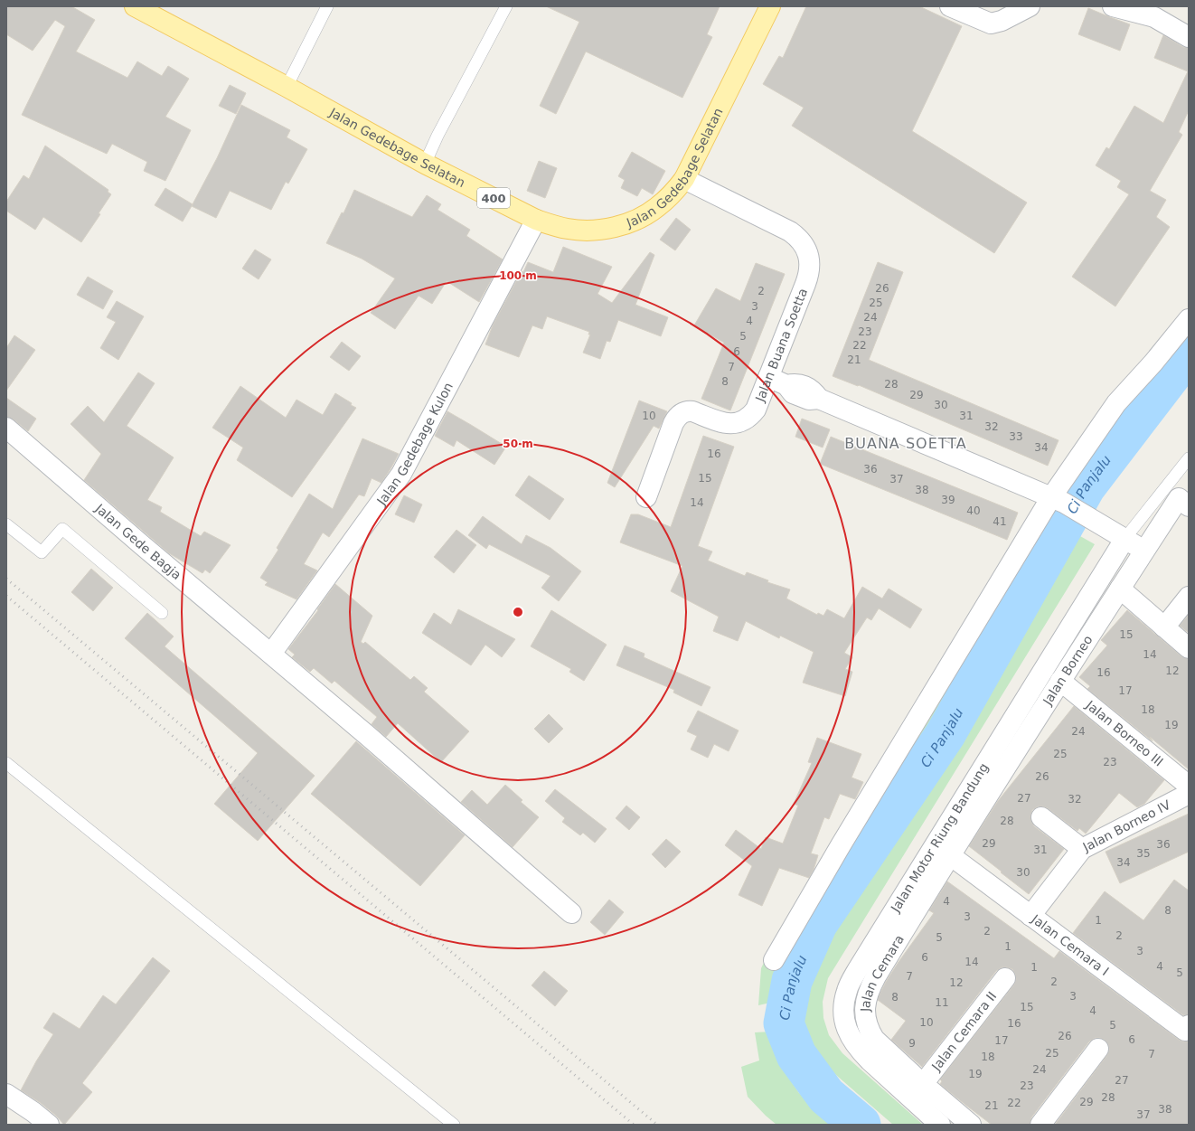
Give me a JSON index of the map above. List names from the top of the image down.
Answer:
{
  "streets": {
    "main road": ["Jalan Gedebage Selatan", "400"],
    "street": [
      "Jalan Buana Soetta",
      "Jalan Gedebage Kulon",
      "Jalan Gede Bagja",
      "Jalan Borneo",
      "Jalan Borneo III",
      "Jalan Borneo IV",
      "Jalan Motor Riung Bandung",
      "Jalan Cemara I",
      "Jalan Cemara",
      "Jalan Cemara II"
    ]
  },
  "crossings": [
    ["Jalan Gedebage Selatan", "Jalan Buana Soetta"],
    ["Jalan Gedebage Selatan", "Jalan Gedebage Kulon"],
    ["Jalan Gedebage Kulon", "Jalan Gede Bagja"],
    ["Jalan Borneo", "Jalan Borneo III"],
    ["Jalan Borneo", "Jalan Cemara I"],
    ["Jalan Borneo", "Jalan Cemara"],
    ["Jalan Borneo IV", "Jalan Cemara I"],
    ["Jalan Cemara I", "Jalan Cemara"],
    ["Jalan Cemara", "Jalan Cemara II"]
  ],
  "districts": ["BUANA SOETTA"],
  "water": ["Ci Panjalu"],
  "house_numbers": [
    "26",
    "2",
    "25",
    "3",
    "24",
    "4",
    "23",
    "5",
    "22",
    "6",
    "21",
    "7",
    "8",
    "28",
    "29",
    "30",
    "10",
    "31",
    "32",
    "33",
    "34",
    "16",
    "36",
    "15",
    "37",
    "38",
    "39",
    "14",
    "40",
    "41",
    "15",
    "14",
    "12",
    "16",
    "17",
    "18",
    "19",
    "24",
    "25",
    "23",
    "26",
    "27",
    "32",
    "28",
    "29",
    "36",
    "31",
    "35",
    "34",
    "30",
    "4",
    "8",
    "3",
    "1",
    "2",
    "2",
    "5",
    "1",
    "3",
    "6",
    "14",
    "4",
    "1",
    "5",
    "7",
    "2",
    "12",
    "3",
    "8",
    "11",
    "15",
    "4",
    "10",
    "16",
    "5",
    "26",
    "6",
    "17",
    "9",
    "25",
    "7",
    "18",
    "24",
    "19",
    "27",
    "23",
    "28",
    "29",
    "22",
    "21",
    "38",
    "37"
  ],
  "rings": ["100 m", "50 m"]
}
